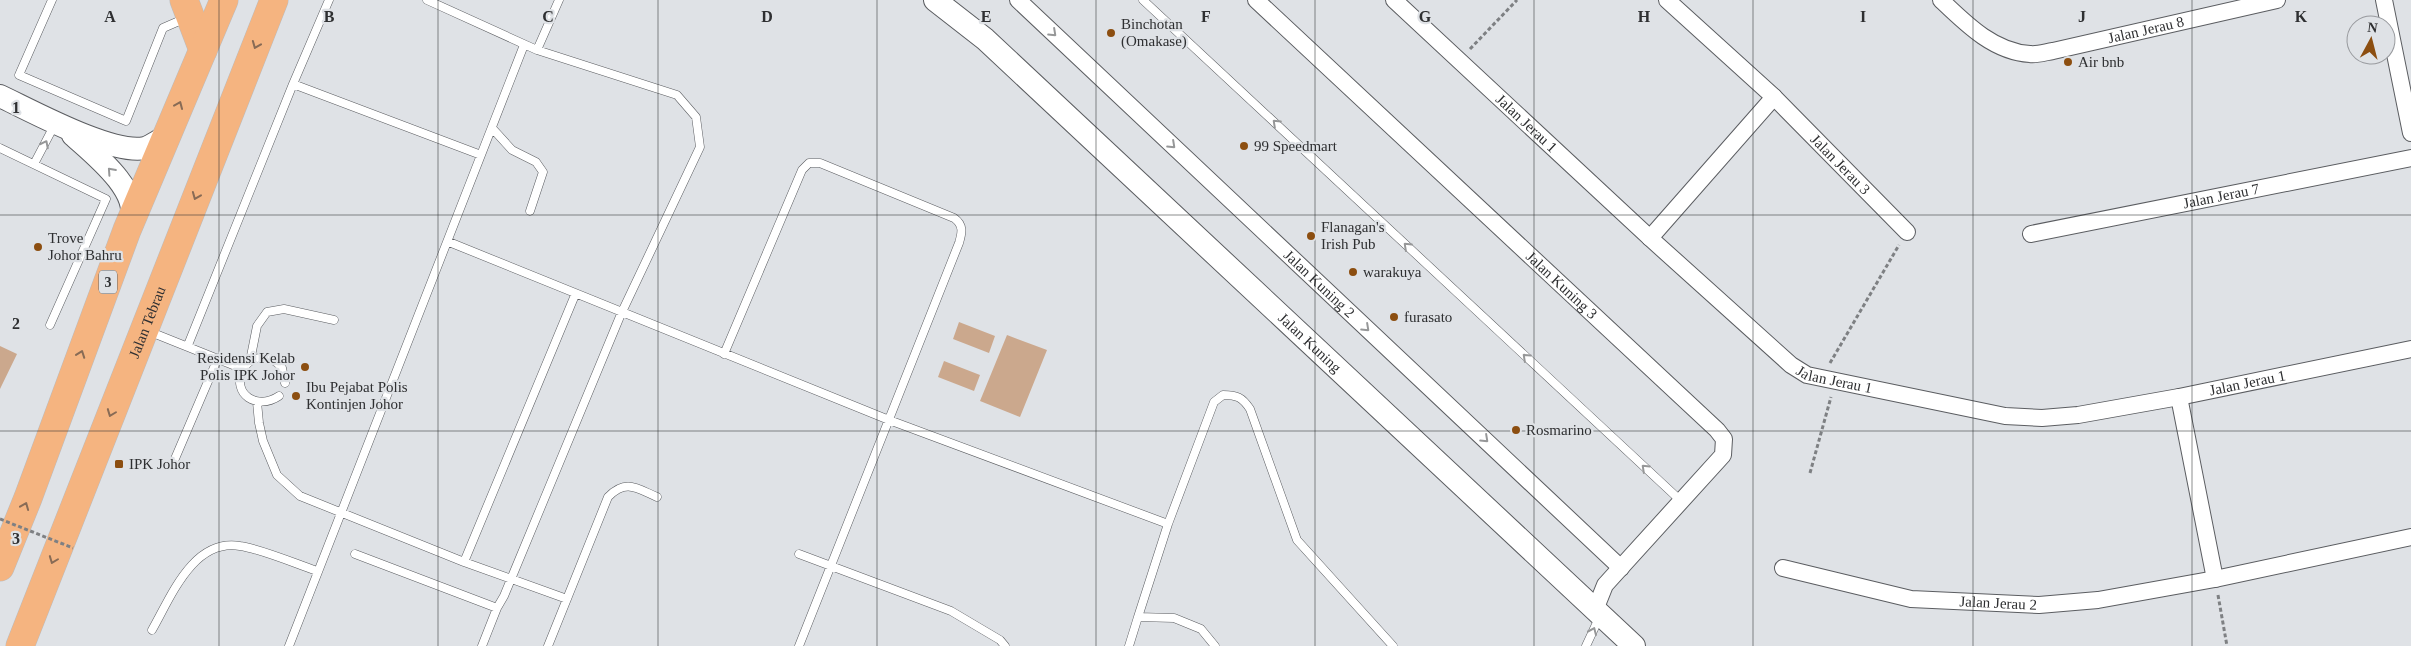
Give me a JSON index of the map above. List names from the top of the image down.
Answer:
{
  "streets": {
    "highway": ["3", "Jalan Tebrau"],
    "street": [
      "Jalan Jerau 8",
      "Jalan Jerau 1",
      "Jalan Jerau 3",
      "Jalan Jerau 7",
      "Jalan Kuning 2",
      "Jalan Kuning 3",
      "Jalan Kuning",
      "Jalan Jerau 2"
    ]
  },
  "crossings": [
    ["Jalan Kuning 2", "Jalan Kuning 3"],
    ["Jalan Kuning 3", "Jalan Kuning"]
  ],
  "one_way": ["Jalan Kuning 2"],
  "places": {
    "other": [
      "Binchotan (Omakase)",
      "Air bnb",
      "99 Speedmart",
      "Flanagan's Irish Pub",
      "Trove Johor Bahru",
      "warakuya",
      "furasato",
      "Residensi Kelab Polis IPK Johor",
      "Ibu Pejabat Polis Kontinjen Johor",
      "Rosmarino"
    ],
    "transit": ["IPK Johor"]
  },
  "north": "top",
  "grid": {
    "columns": [
      "A",
      "B",
      "C",
      "D",
      "E",
      "F",
      "G",
      "H",
      "I",
      "J",
      "K"
    ],
    "rows": ["1", "2", "3"]
  }
}
